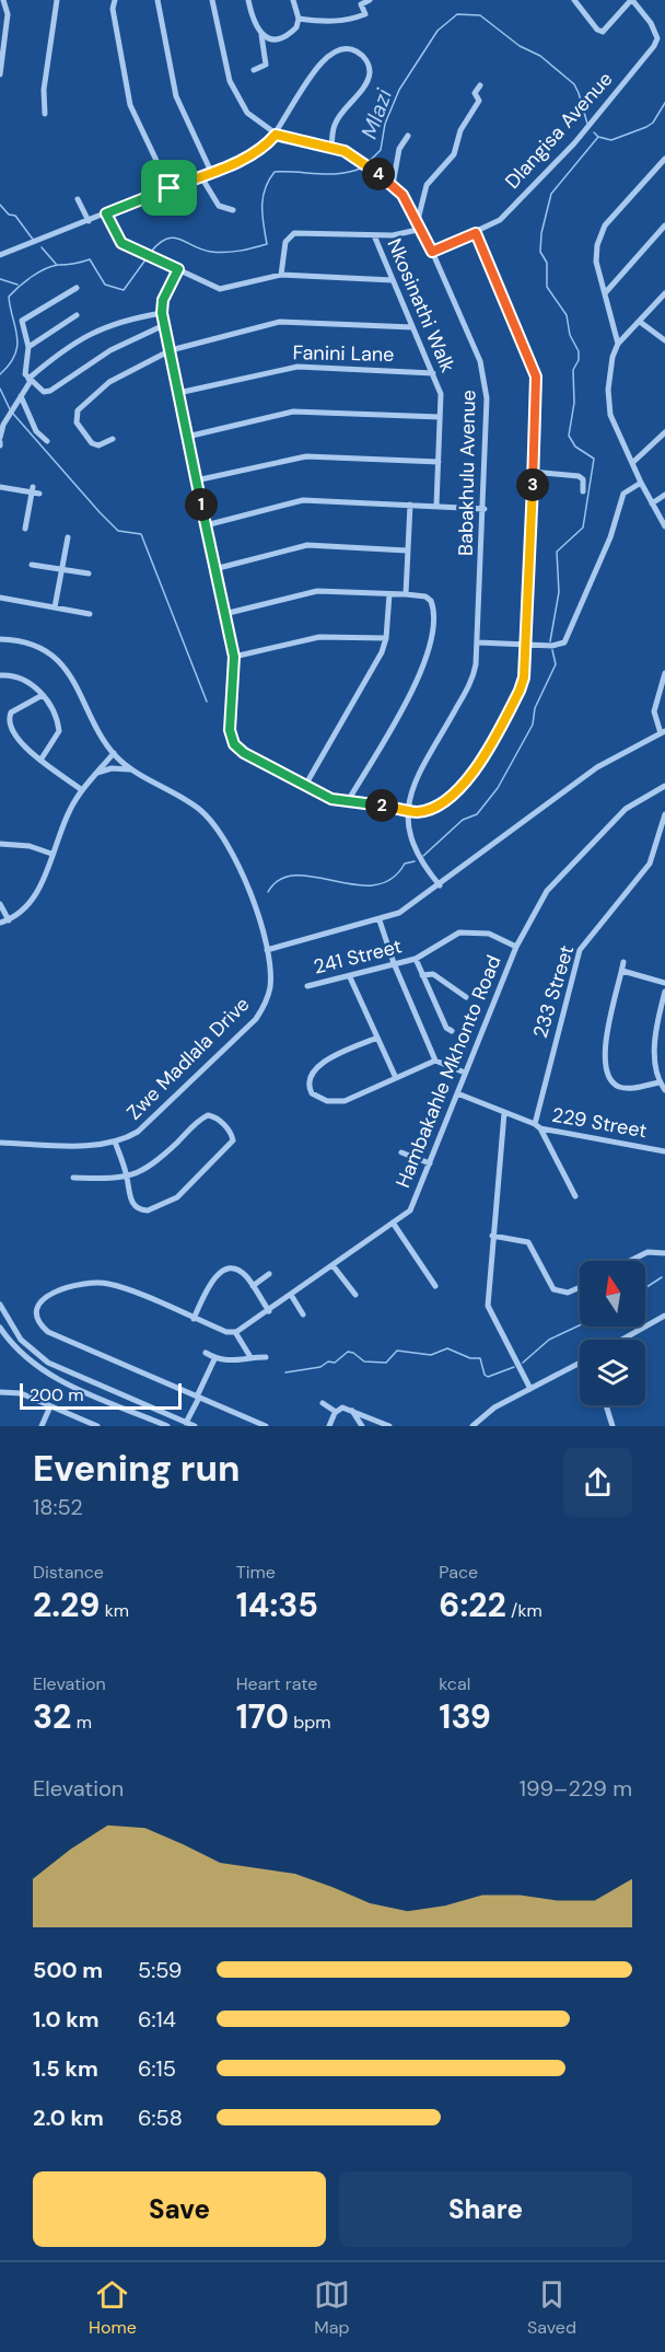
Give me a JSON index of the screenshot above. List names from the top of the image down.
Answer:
{
  "streets": {
    "street": [
      "Dlangisa Avenue",
      "Nkosinathi Walk",
      "Fanini Lane",
      "Babakhulu Avenue",
      "241 Street",
      "233 Street",
      "Zwe Madlala Drive",
      "Hambakahle Mkhonto Road",
      "229 Street"
    ]
  },
  "crossings": [
    ["Dlangisa Avenue", "Babakhulu Avenue"],
    ["Nkosinathi Walk", "Fanini Lane"],
    ["241 Street", "Hambakahle Mkhonto Road"],
    ["233 Street", "229 Street"],
    ["Hambakahle Mkhonto Road", "229 Street"]
  ],
  "water": ["Mlazi"],
  "scale_bar": "200 m",
  "north": "top",
  "page": {
    "pins": [
      "4",
      "3",
      "1",
      "2"
    ],
    "scale": "200 m",
    "heading": ["Evening run", "18:52"],
    "stats": [
      ["Distance", "2.29 km"],
      ["Time", "14:35"],
      ["Pace", "6:22 /km"],
      ["Elevation", "32 m"],
      ["Heart rate", "170 bpm"],
      ["kcal", "139"]
    ],
    "chart": ["Elevation", "199–229 m"],
    "list": [
      {
        "name": "500 m",
        "note": "5:59"
      },
      {
        "name": "1.0 km",
        "note": "6:14"
      },
      {
        "name": "1.5 km",
        "note": "6:15"
      },
      {
        "name": "2.0 km",
        "note": "6:58"
      }
    ],
    "buttons": ["Save", "Share"],
    "tabs": ["Home", "Map", "Saved"]
  }
}
